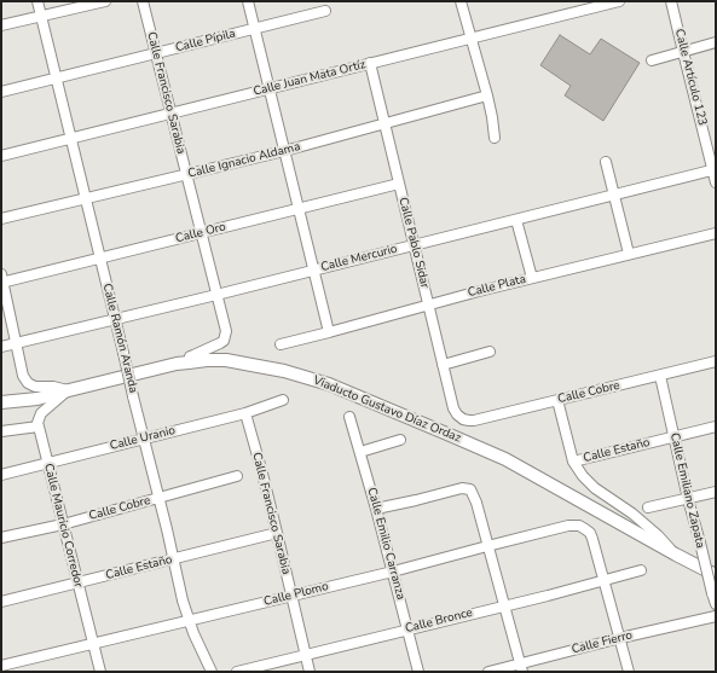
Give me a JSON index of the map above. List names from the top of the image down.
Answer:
{
  "streets": {
    "main road": ["Viaducto Gustavo Díaz Ordaz"],
    "street": [
      "Calle Pípila",
      "Calle Artículo 123",
      "Calle Juan Mata Ortíz",
      "Calle Francisco Sarabia",
      "Calle Ignacio Aldama",
      "Calle Oro",
      "Calle Pablo Sidar",
      "Calle Mercurio",
      "Calle Plata",
      "Calle Ramón Aranda",
      "Calle Cobre",
      "Calle Uranio",
      "Calle Estaño",
      "Calle Emiliano Zapata",
      "Calle Mauricio Corredor",
      "Calle Emilio Carranza",
      "Calle Plomo",
      "Calle Bronce",
      "Calle Fierro"
    ]
  },
  "crossings": [
    ["Calle Pípila", "Calle Francisco Sarabia"],
    ["Calle Pípila", "Calle Ramón Aranda"],
    ["Calle Artículo 123", "Calle Mercurio"],
    ["Calle Juan Mata Ortíz", "Calle Francisco Sarabia"],
    ["Calle Juan Mata Ortíz", "Calle Pablo Sidar"],
    ["Calle Juan Mata Ortíz", "Calle Ramón Aranda"],
    ["Calle Francisco Sarabia", "Calle Ignacio Aldama"],
    ["Calle Francisco Sarabia", "Calle Oro"],
    ["Calle Francisco Sarabia", "Calle Mercurio"],
    ["Calle Francisco Sarabia", "Viaducto Gustavo Díaz Ordaz"],
    ["Calle Francisco Sarabia", "Calle Uranio"],
    ["Calle Francisco Sarabia", "Calle Estaño"],
    ["Calle Francisco Sarabia", "Calle Plomo"],
    ["Calle Francisco Sarabia", "Calle Bronce"],
    ["Calle Ignacio Aldama", "Calle Pablo Sidar"],
    ["Calle Ignacio Aldama", "Calle Ramón Aranda"],
    ["Calle Oro", "Calle Pablo Sidar"],
    ["Calle Oro", "Calle Ramón Aranda"],
    ["Calle Pablo Sidar", "Calle Mercurio"],
    ["Calle Pablo Sidar", "Calle Plata"],
    ["Calle Pablo Sidar", "Calle Cobre"],
    ["Calle Mercurio", "Calle Ramón Aranda"],
    ["Calle Ramón Aranda", "Calle Cobre"],
    ["Calle Ramón Aranda", "Calle Uranio"],
    ["Calle Ramón Aranda", "Calle Estaño"],
    ["Calle Ramón Aranda", "Calle Plomo"],
    ["Calle Cobre", "Calle Emiliano Zapata"],
    ["Calle Cobre", "Calle Mauricio Corredor"],
    ["Calle Uranio", "Calle Mauricio Corredor"],
    ["Calle Estaño", "Calle Emiliano Zapata"],
    ["Calle Estaño", "Calle Mauricio Corredor"],
    ["Calle Mauricio Corredor", "Calle Plomo"],
    ["Calle Emilio Carranza", "Calle Plomo"],
    ["Calle Emilio Carranza", "Calle Bronce"],
    ["Calle Plomo", "Calle Bronce"]
  ]
}
